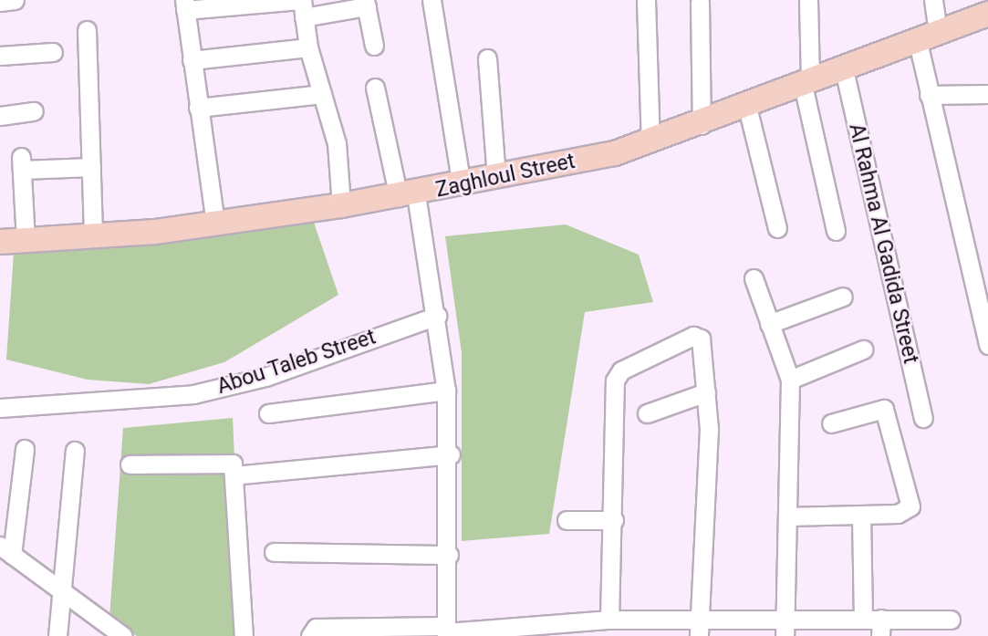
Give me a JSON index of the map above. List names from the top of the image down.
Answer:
{
  "streets": {
    "street": ["Zaghloul Street", "Al Rahma Al Gadida Street", "Abou Taleb Street"]
  },
  "crossings": [
    ["Zaghloul Street", "Al Rahma Al Gadida Street"]
  ]
}
